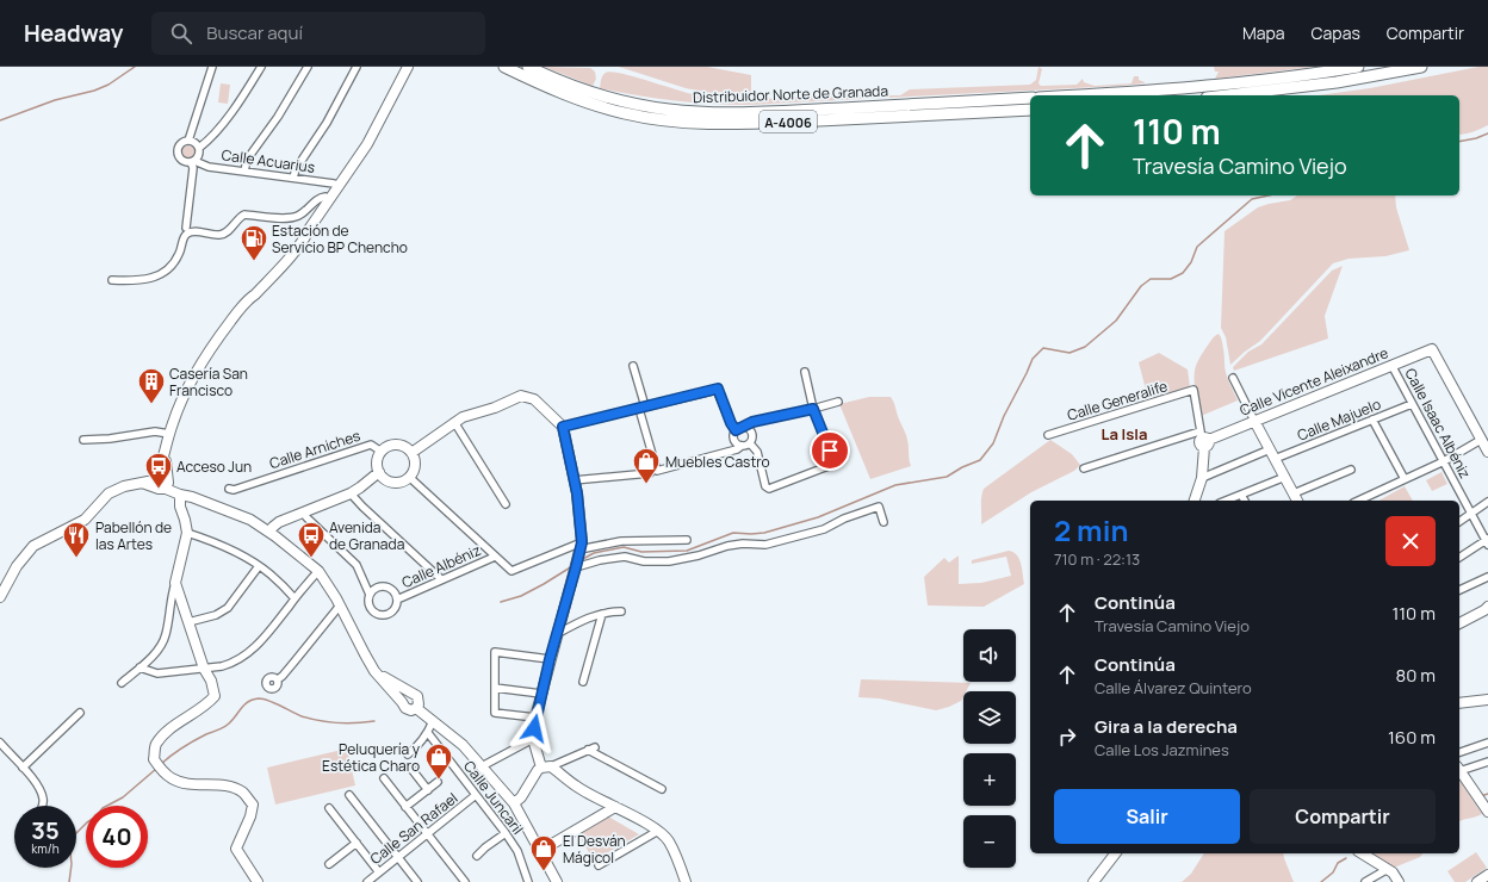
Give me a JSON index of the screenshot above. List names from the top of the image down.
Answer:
{
  "streets": {
    "main road": ["Distribuidor Norte de Granada", "A-4006"],
    "street": [
      "Calle Acuarius",
      "Calle Vicente Aleixandre",
      "Calle Generalife",
      "Calle Majuelo",
      "Calle Isaac Albéniz",
      "Calle Arniches",
      "Calle Albéniz",
      "Calle Juncaril",
      "Calle San Rafael"
    ]
  },
  "crossings": [
    ["Calle Vicente Aleixandre", "Calle Generalife"],
    ["Calle Vicente Aleixandre", "Calle Isaac Albéniz"],
    ["Calle Majuelo", "Calle Isaac Albéniz"],
    ["Calle Juncaril", "Calle San Rafael"]
  ],
  "districts": ["La Isla"],
  "places": {
    "fuel station": ["Estación de Servicio BP Chencho"],
    "building": ["Casería San Francisco"],
    "shop": ["Muebles Castro", "Peluquería y Estética Charo", "El Desván Mágicol"],
    "bus stop": ["Acceso Jun", "Avenida de Granada"],
    "restaurant": ["Pabellón de las Artes"]
  },
  "page": {
    "header": "Headway",
    "search": "Buscar aquí",
    "nav": ["Mapa", "Capas", "Compartir"],
    "turn": ["110 m", "Travesía Camino Viejo"],
    "heading": ["2 min", "710 m · 22:13"],
    "list": [
      {
        "name": "Continúa",
        "note": "Travesía Camino Viejo",
        "value": "110 m"
      },
      {
        "name": "Continúa",
        "note": "Calle Álvarez Quintero",
        "value": "80 m"
      },
      {
        "name": "Gira a la derecha",
        "note": "Calle Los Jazmines",
        "value": "160 m"
      }
    ],
    "map_buttons": ["+", "−"],
    "buttons": ["Salir", "Compartir"],
    "speed": "35 km/h",
    "limit": "40"
  }
}
